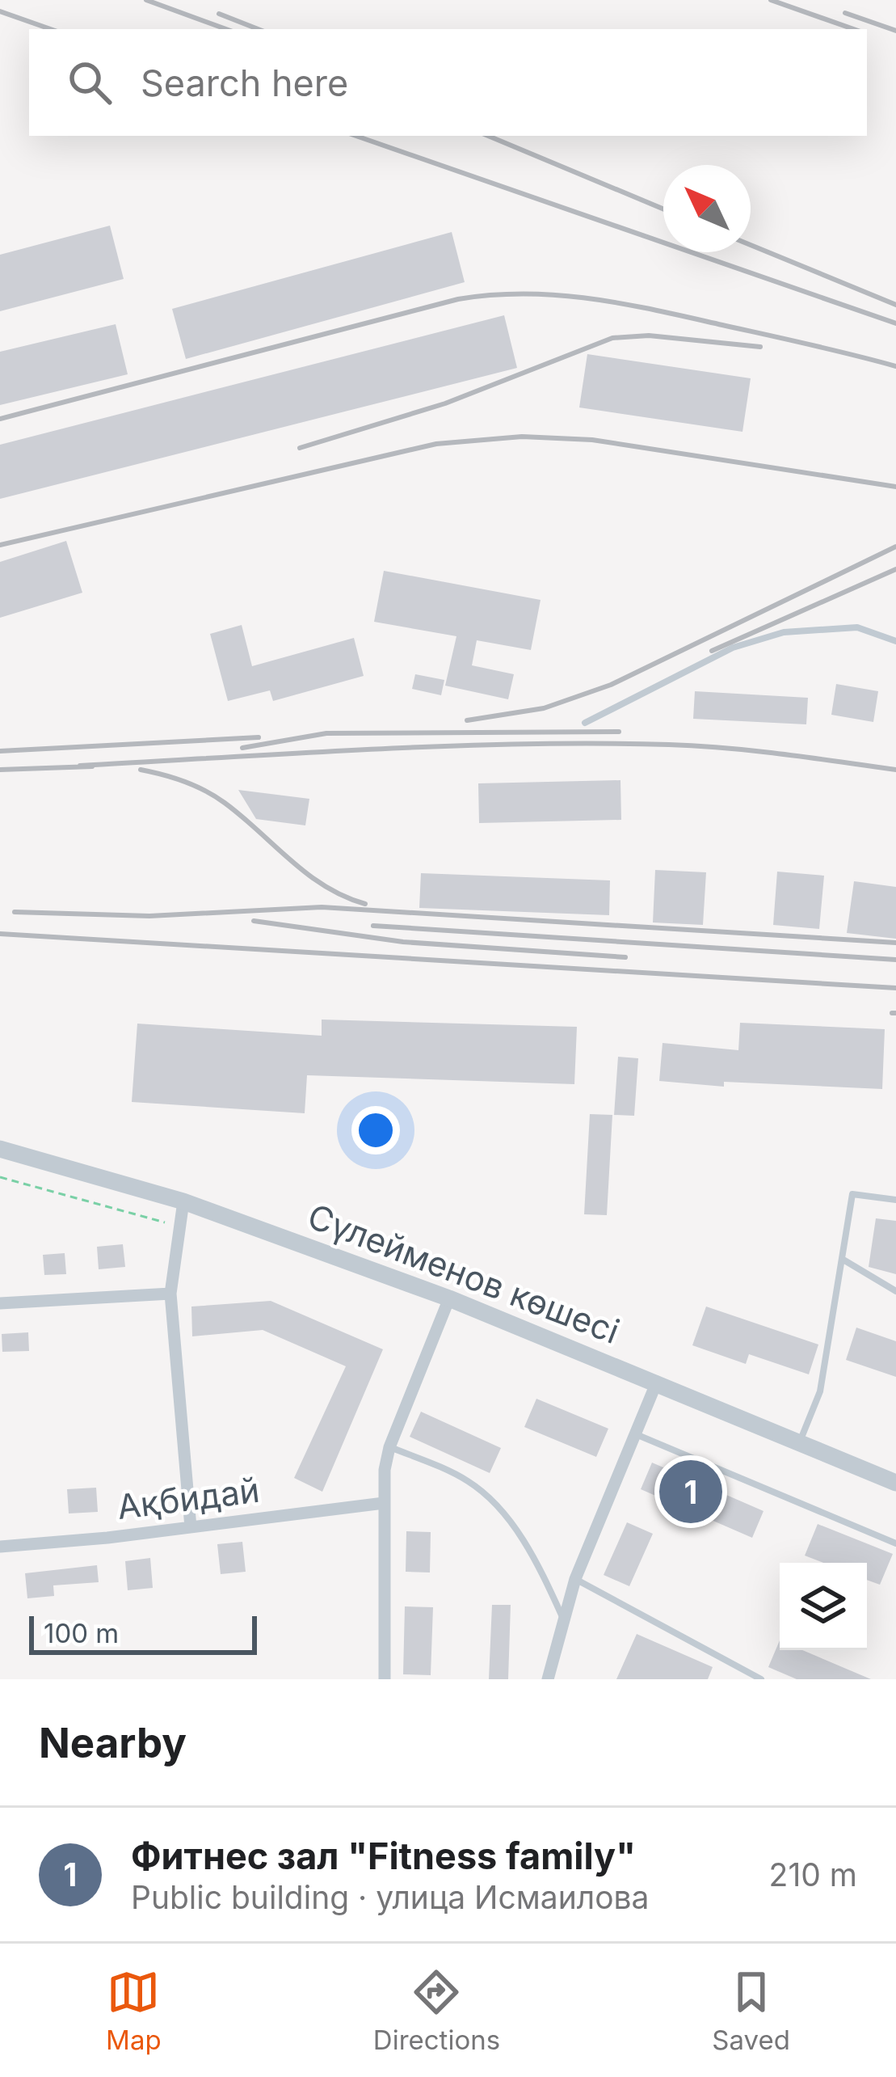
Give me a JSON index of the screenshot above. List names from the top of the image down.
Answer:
{
  "streets": {
    "street": ["Сүлейменов көшесі", "Ақбидай"]
  },
  "scale_bar": "100 m",
  "north": "top left",
  "page": {
    "search": "Search here",
    "pins": "1",
    "scale": "100 m",
    "heading": "Nearby",
    "list": [
      {
        "mark": "1",
        "name": "Фитнес зал \"Fitness family\"",
        "note": "Public building · улица Исмаилова",
        "value": "210 m"
      }
    ],
    "nav": ["Map", "Directions", "Saved"]
  }
}
